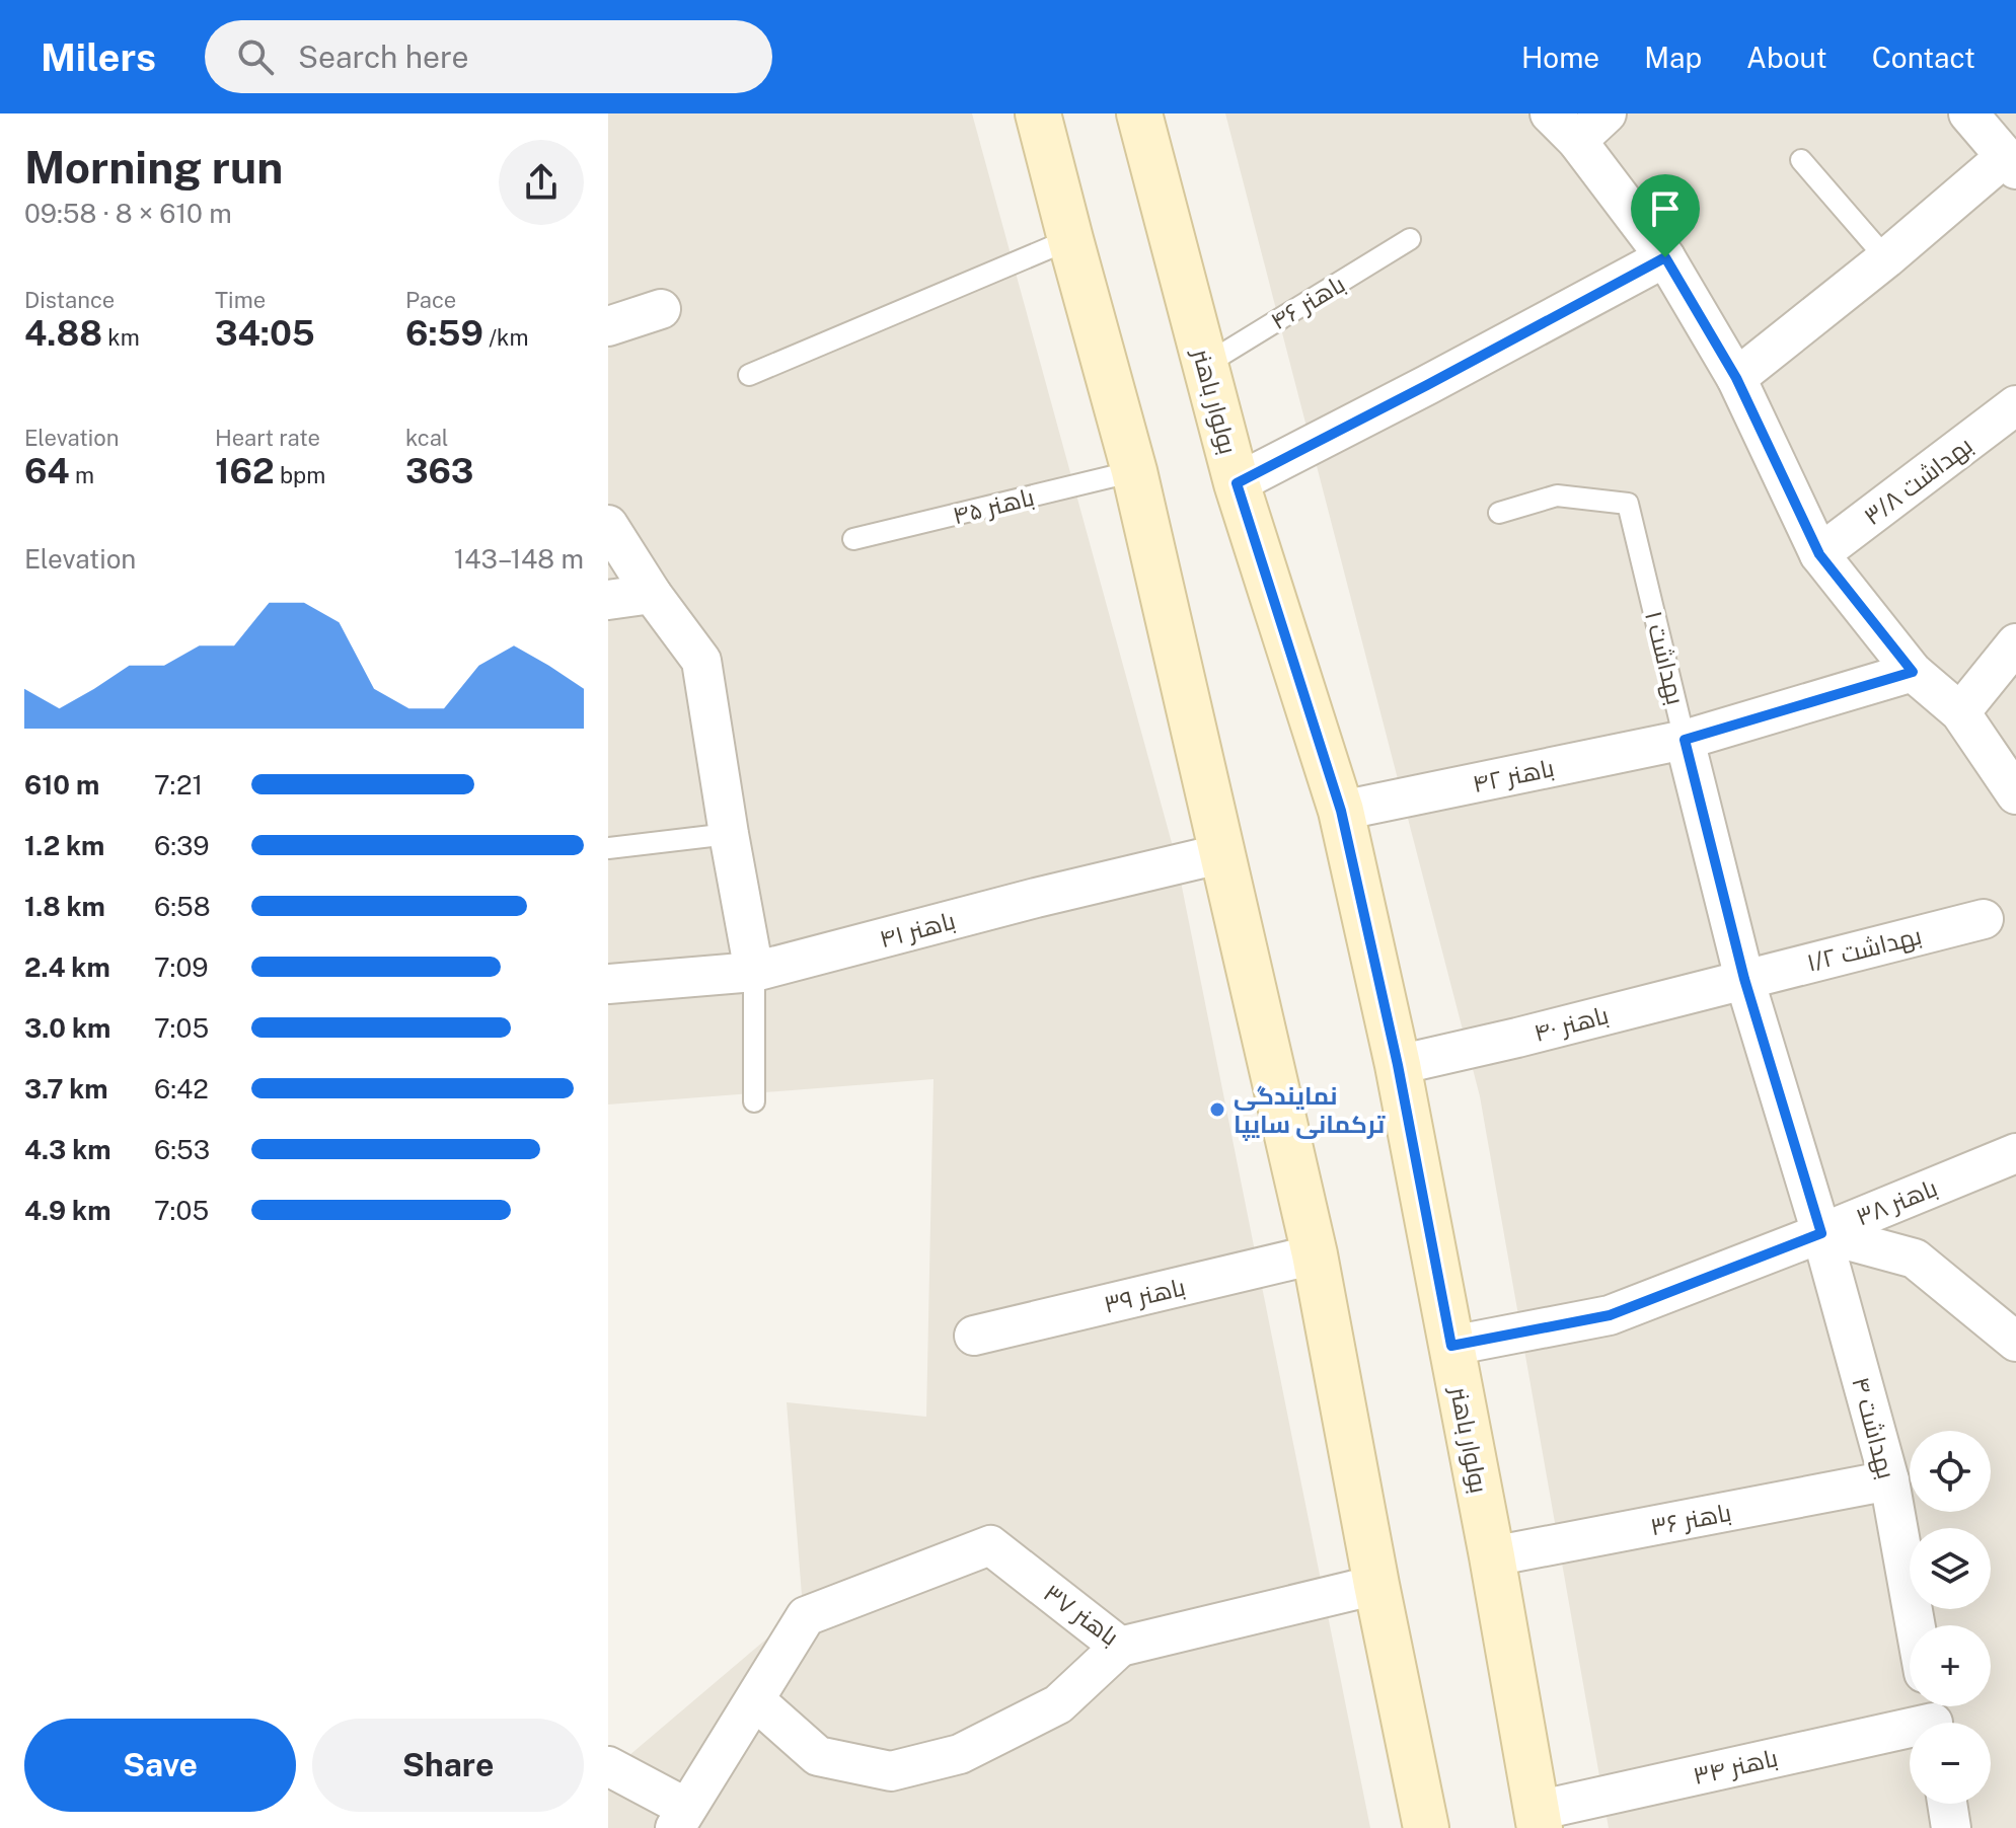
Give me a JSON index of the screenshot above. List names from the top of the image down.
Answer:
{
  "streets": {
    "main road": ["بولوار باهنر"],
    "street": [
      "بهداشت ۳/۸",
      "بهداشت ۱",
      "باهنر ۴۲",
      "باهنر ۴۱",
      "بهداشت ۱/۲",
      "باهنر ۴۰",
      "باهنر ۳۸",
      "باهنر ۳۹",
      "بهداشت ۴",
      "باهنر ۳۶",
      "باهنر ۳۷",
      "باهنر ۳۴"
    ],
    "lane": ["باهنر ۴۶", "باهنر ۴۵"]
  },
  "crossings": [
    ["باهنر ۴۶", "بولوار باهنر"],
    ["بولوار باهنر", "باهنر ۴۲"],
    ["بولوار باهنر", "باهنر ۴۰"],
    ["بولوار باهنر", "باهنر ۳۸"],
    ["بولوار باهنر", "باهنر ۳۶"],
    ["بولوار باهنر", "باهنر ۳۴"],
    ["بهداشت ۱", "باهنر ۴۲"],
    ["بهداشت ۱", "بهداشت ۱/۲"],
    ["بهداشت ۱", "باهنر ۴۰"],
    ["بهداشت ۱", "باهنر ۳۸"],
    ["بهداشت ۱", "بهداشت ۴"],
    ["بهداشت ۱/۲", "باهنر ۴۰"],
    ["باهنر ۳۸", "بهداشت ۴"],
    ["بهداشت ۴", "باهنر ۳۶"]
  ],
  "places": ["نمایندگی ترکمانی سایپا"],
  "page": {
    "header": "Milers",
    "search": "Search here",
    "nav": [
      "Home",
      "Map",
      "About",
      "Contact"
    ],
    "heading": ["Morning run", "09:58 · 8 × 610 m"],
    "stats": [
      ["Distance", "4.88 km"],
      ["Time", "34:05"],
      ["Pace", "6:59 /km"],
      ["Elevation", "64 m"],
      ["Heart rate", "162 bpm"],
      ["kcal", "363"]
    ],
    "chart": ["Elevation", "143–148 m"],
    "list": [
      {
        "name": "610 m",
        "note": "7:21"
      },
      {
        "name": "1.2 km",
        "note": "6:39"
      },
      {
        "name": "1.8 km",
        "note": "6:58"
      },
      {
        "name": "2.4 km",
        "note": "7:09"
      },
      {
        "name": "3.0 km",
        "note": "7:05"
      },
      {
        "name": "3.7 km",
        "note": "6:42"
      },
      {
        "name": "4.3 km",
        "note": "6:53"
      },
      {
        "name": "4.9 km",
        "note": "7:05"
      }
    ],
    "map_buttons": ["+", "−"],
    "buttons": ["Save", "Share"]
  }
}
